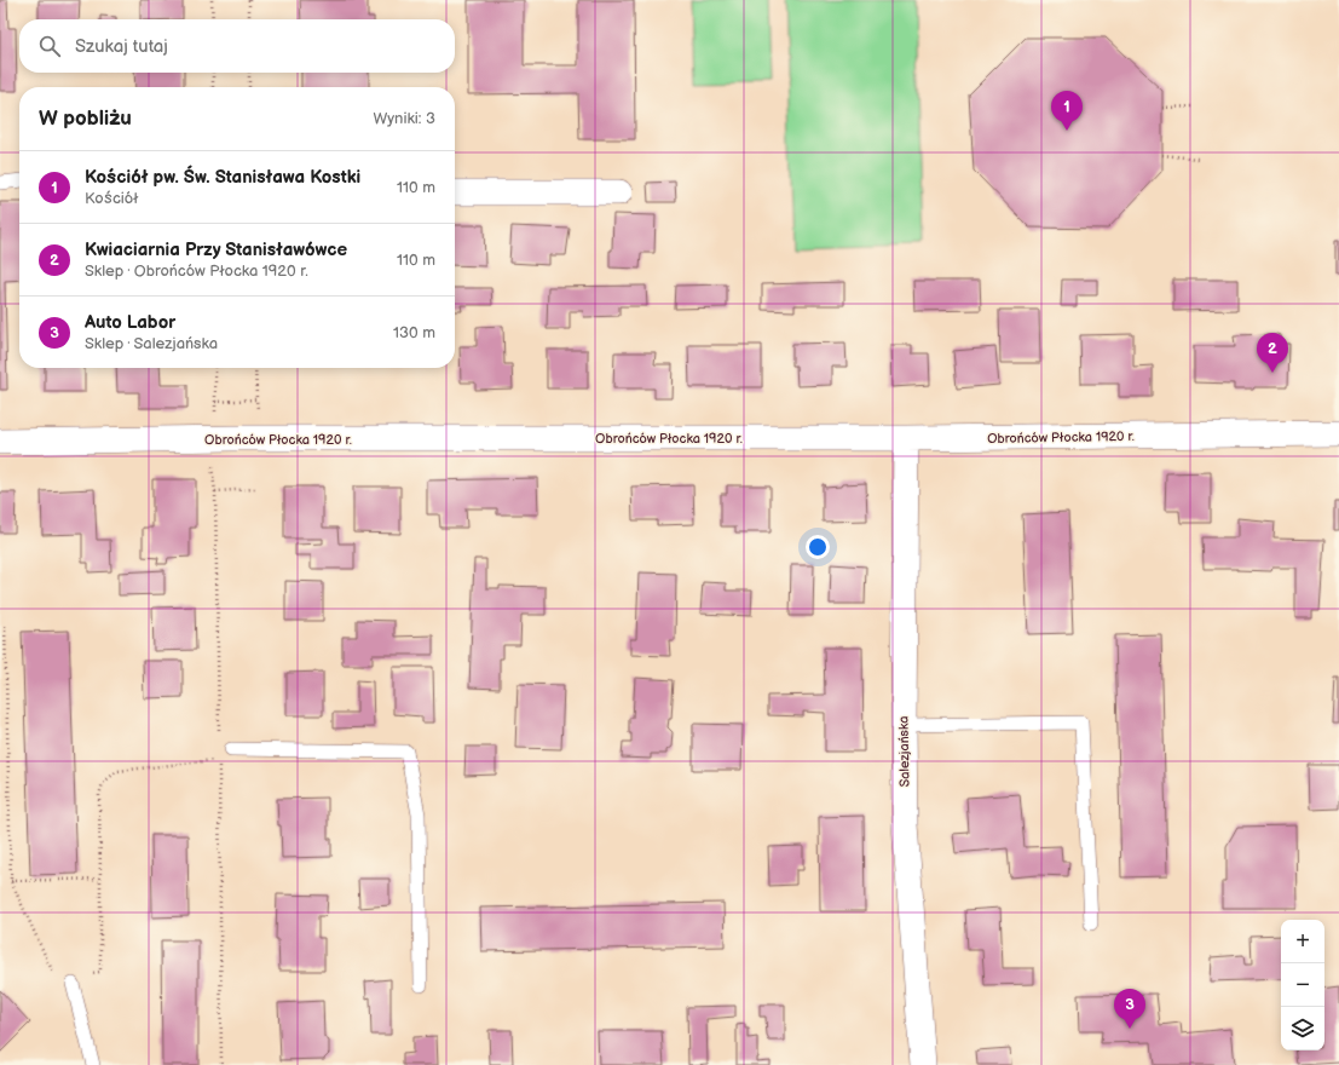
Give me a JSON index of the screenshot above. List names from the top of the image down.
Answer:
{
  "streets": {
    "street": ["Obrońców Płocka 1920 r.", "Salezjańska"]
  },
  "crossings": [
    ["Obrońców Płocka 1920 r.", "Salezjańska"]
  ],
  "page": {
    "search": "Szukaj tutaj",
    "heading": ["W pobliżu", "Wyniki: 3"],
    "pins": ["1", "2", "3"],
    "list": [
      {
        "mark": "1",
        "name": "Kościół pw. Św. Stanisława Kostki",
        "note": "Kościół",
        "value": "110 m"
      },
      {
        "mark": "2",
        "name": "Kwiaciarnia Przy Stanisławówce",
        "note": "Sklep · Obrońców Płocka 1920 r.",
        "value": "110 m"
      },
      {
        "mark": "3",
        "name": "Auto Labor",
        "note": "Sklep · Salezjańska",
        "value": "130 m"
      }
    ],
    "map_buttons": ["+", "−"]
  }
}
